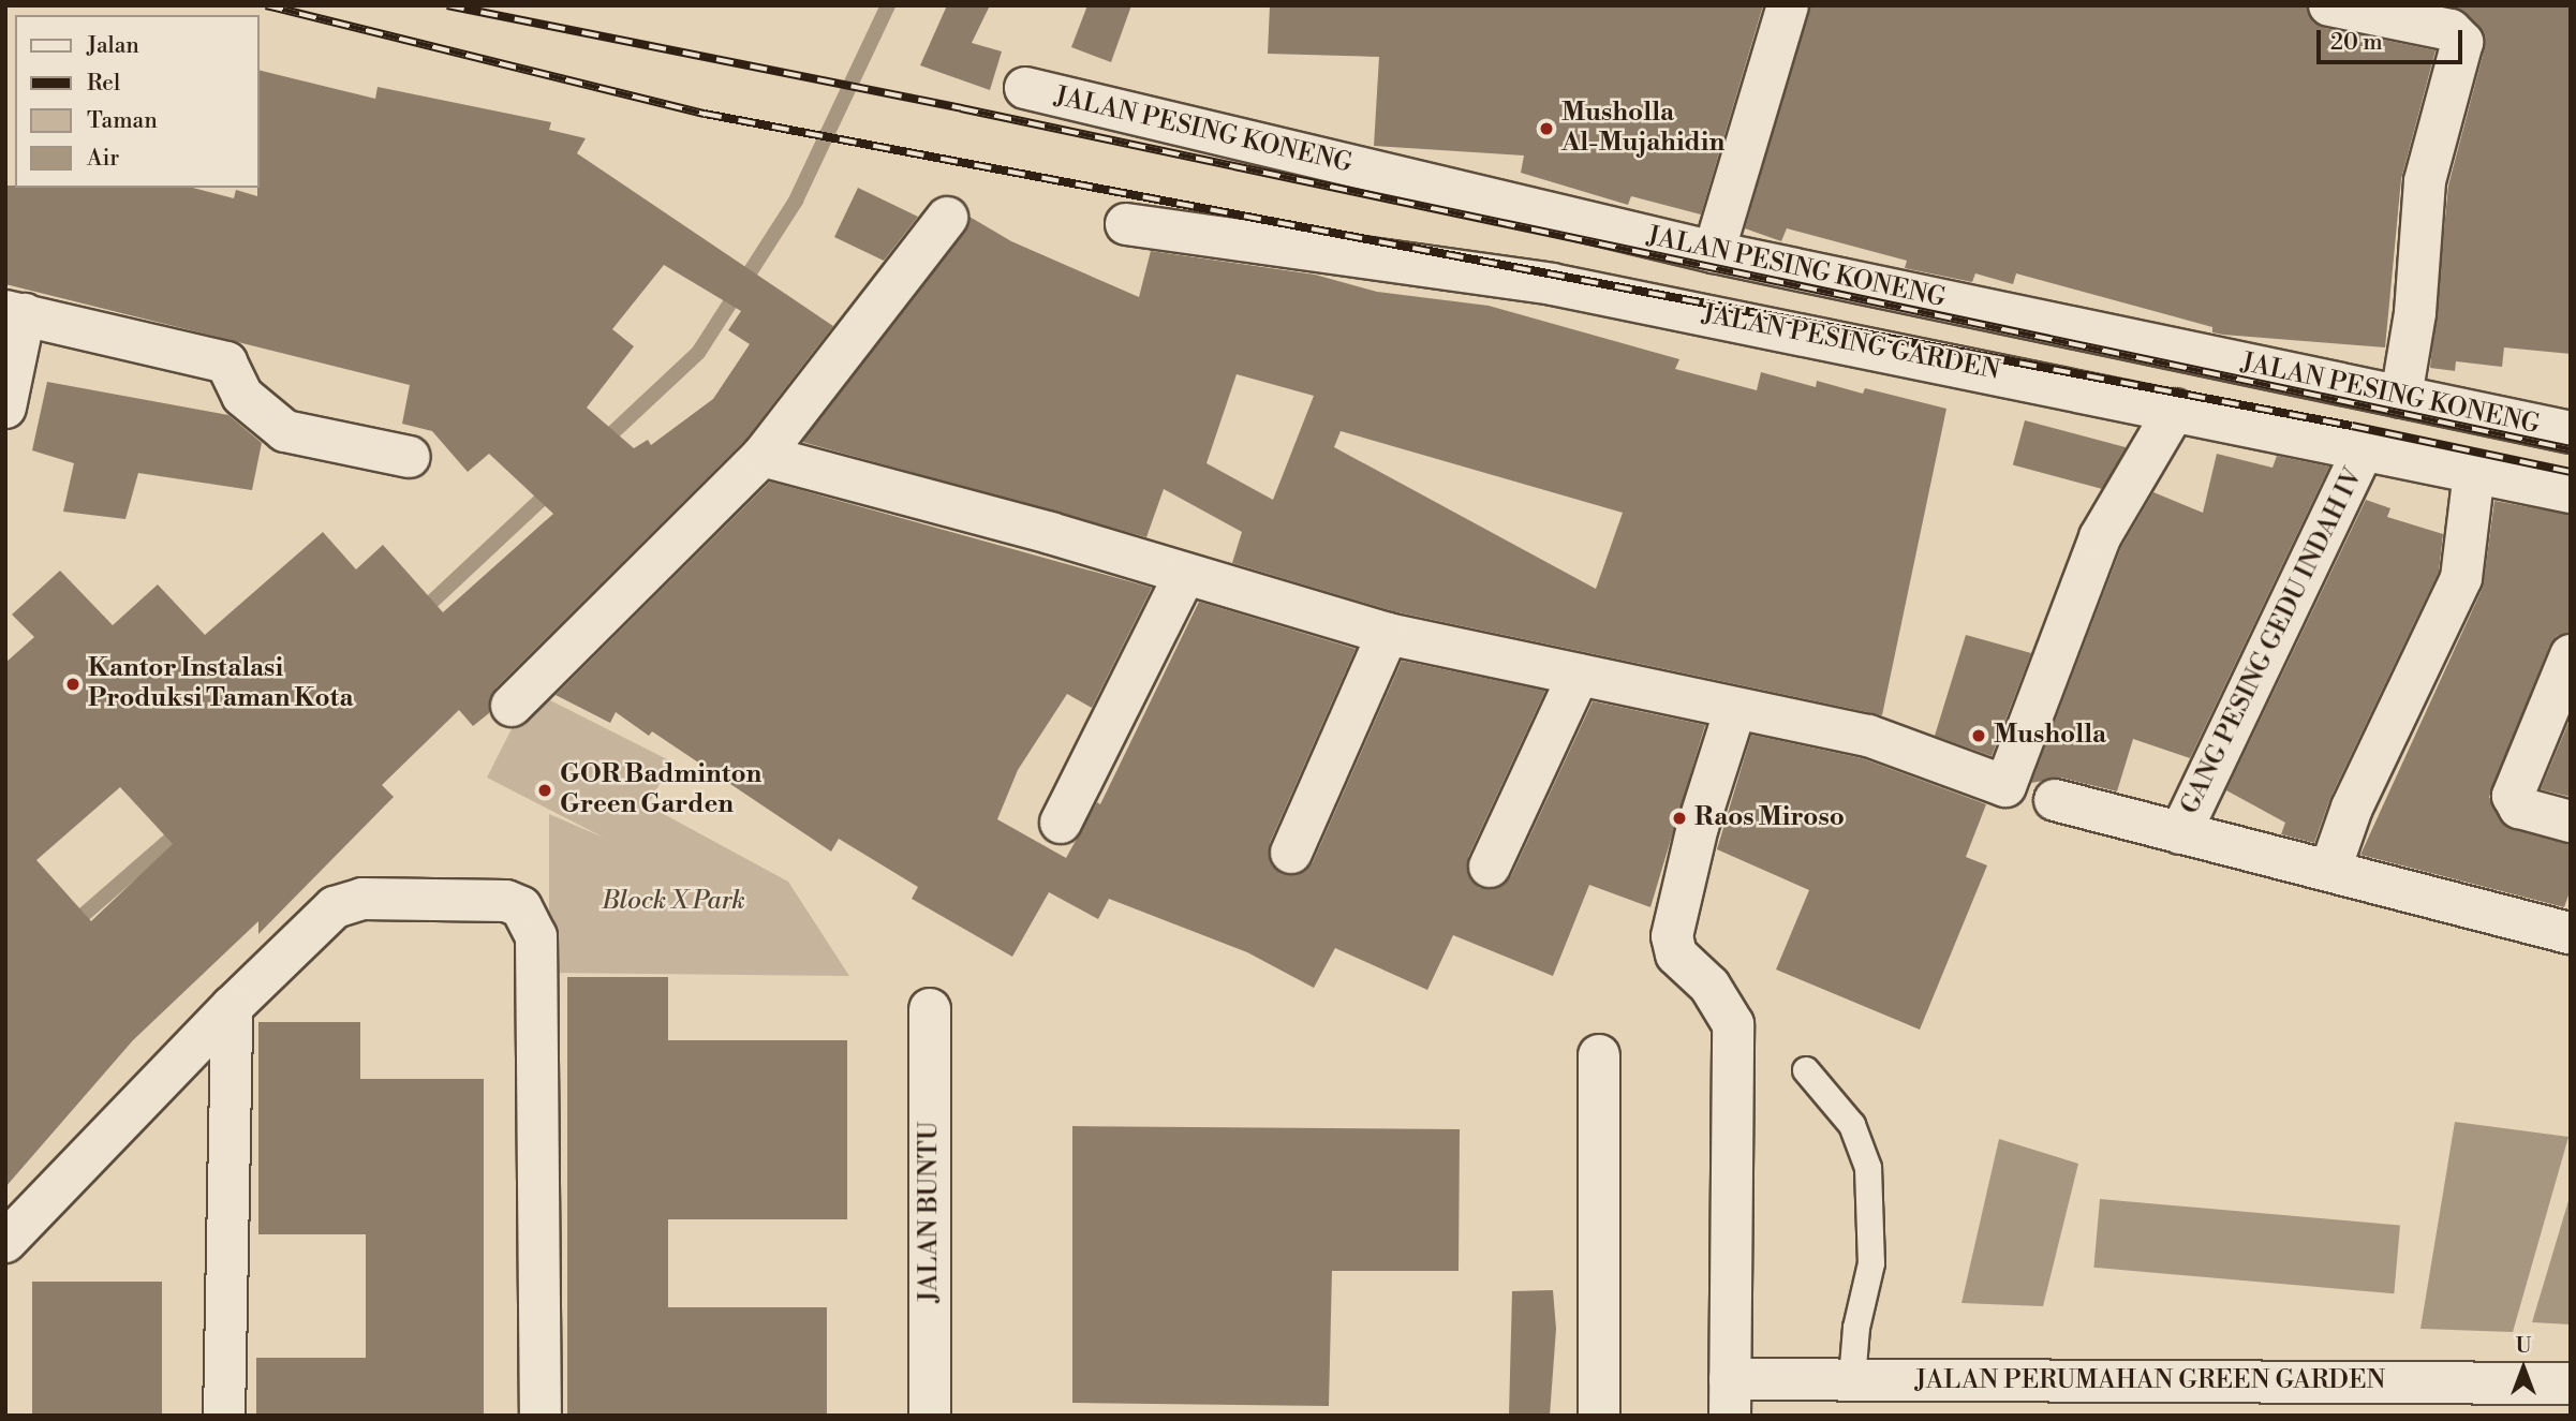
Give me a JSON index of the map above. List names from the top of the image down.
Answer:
{
  "streets": {
    "street": [
      "JALAN PESING KONENG",
      "JALAN PESING GARDEN",
      "GANG PESING GEDU INDAH IV",
      "JALAN BUNTU",
      "JALAN PERUMAHAN GREEN GARDEN"
    ]
  },
  "crossings": [
    ["JALAN PESING GARDEN", "GANG PESING GEDU INDAH IV"]
  ],
  "parks": ["Block X Park"],
  "places": [
    "Musholla Al-Mujahidin",
    "Kantor Instalasi Produksi Taman Kota",
    "Musholla",
    "GOR Badminton Green Garden",
    "Raos Miroso"
  ],
  "legend": [
    "Jalan",
    "Rel",
    "Taman",
    "Air"
  ],
  "scale_bar": "20 m",
  "north": "top"
}
